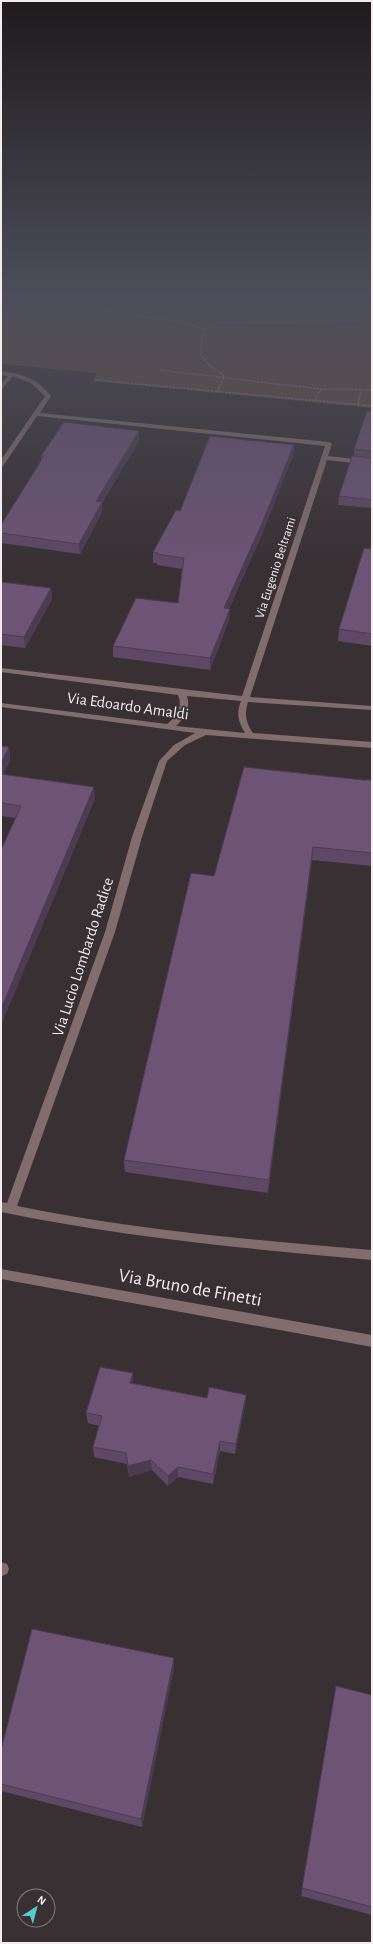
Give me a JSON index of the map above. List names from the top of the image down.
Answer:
{
  "streets": {
    "street": [
      "Via Eugenio Beltrami",
      "Via Edoardo Amaldi",
      "Via Lucio Lombardo Radice",
      "Via Bruno de Finetti"
    ]
  },
  "crossings": [
    ["Via Eugenio Beltrami", "Via Edoardo Amaldi"],
    ["Via Edoardo Amaldi", "Via Lucio Lombardo Radice"]
  ],
  "north": "top right"
}
